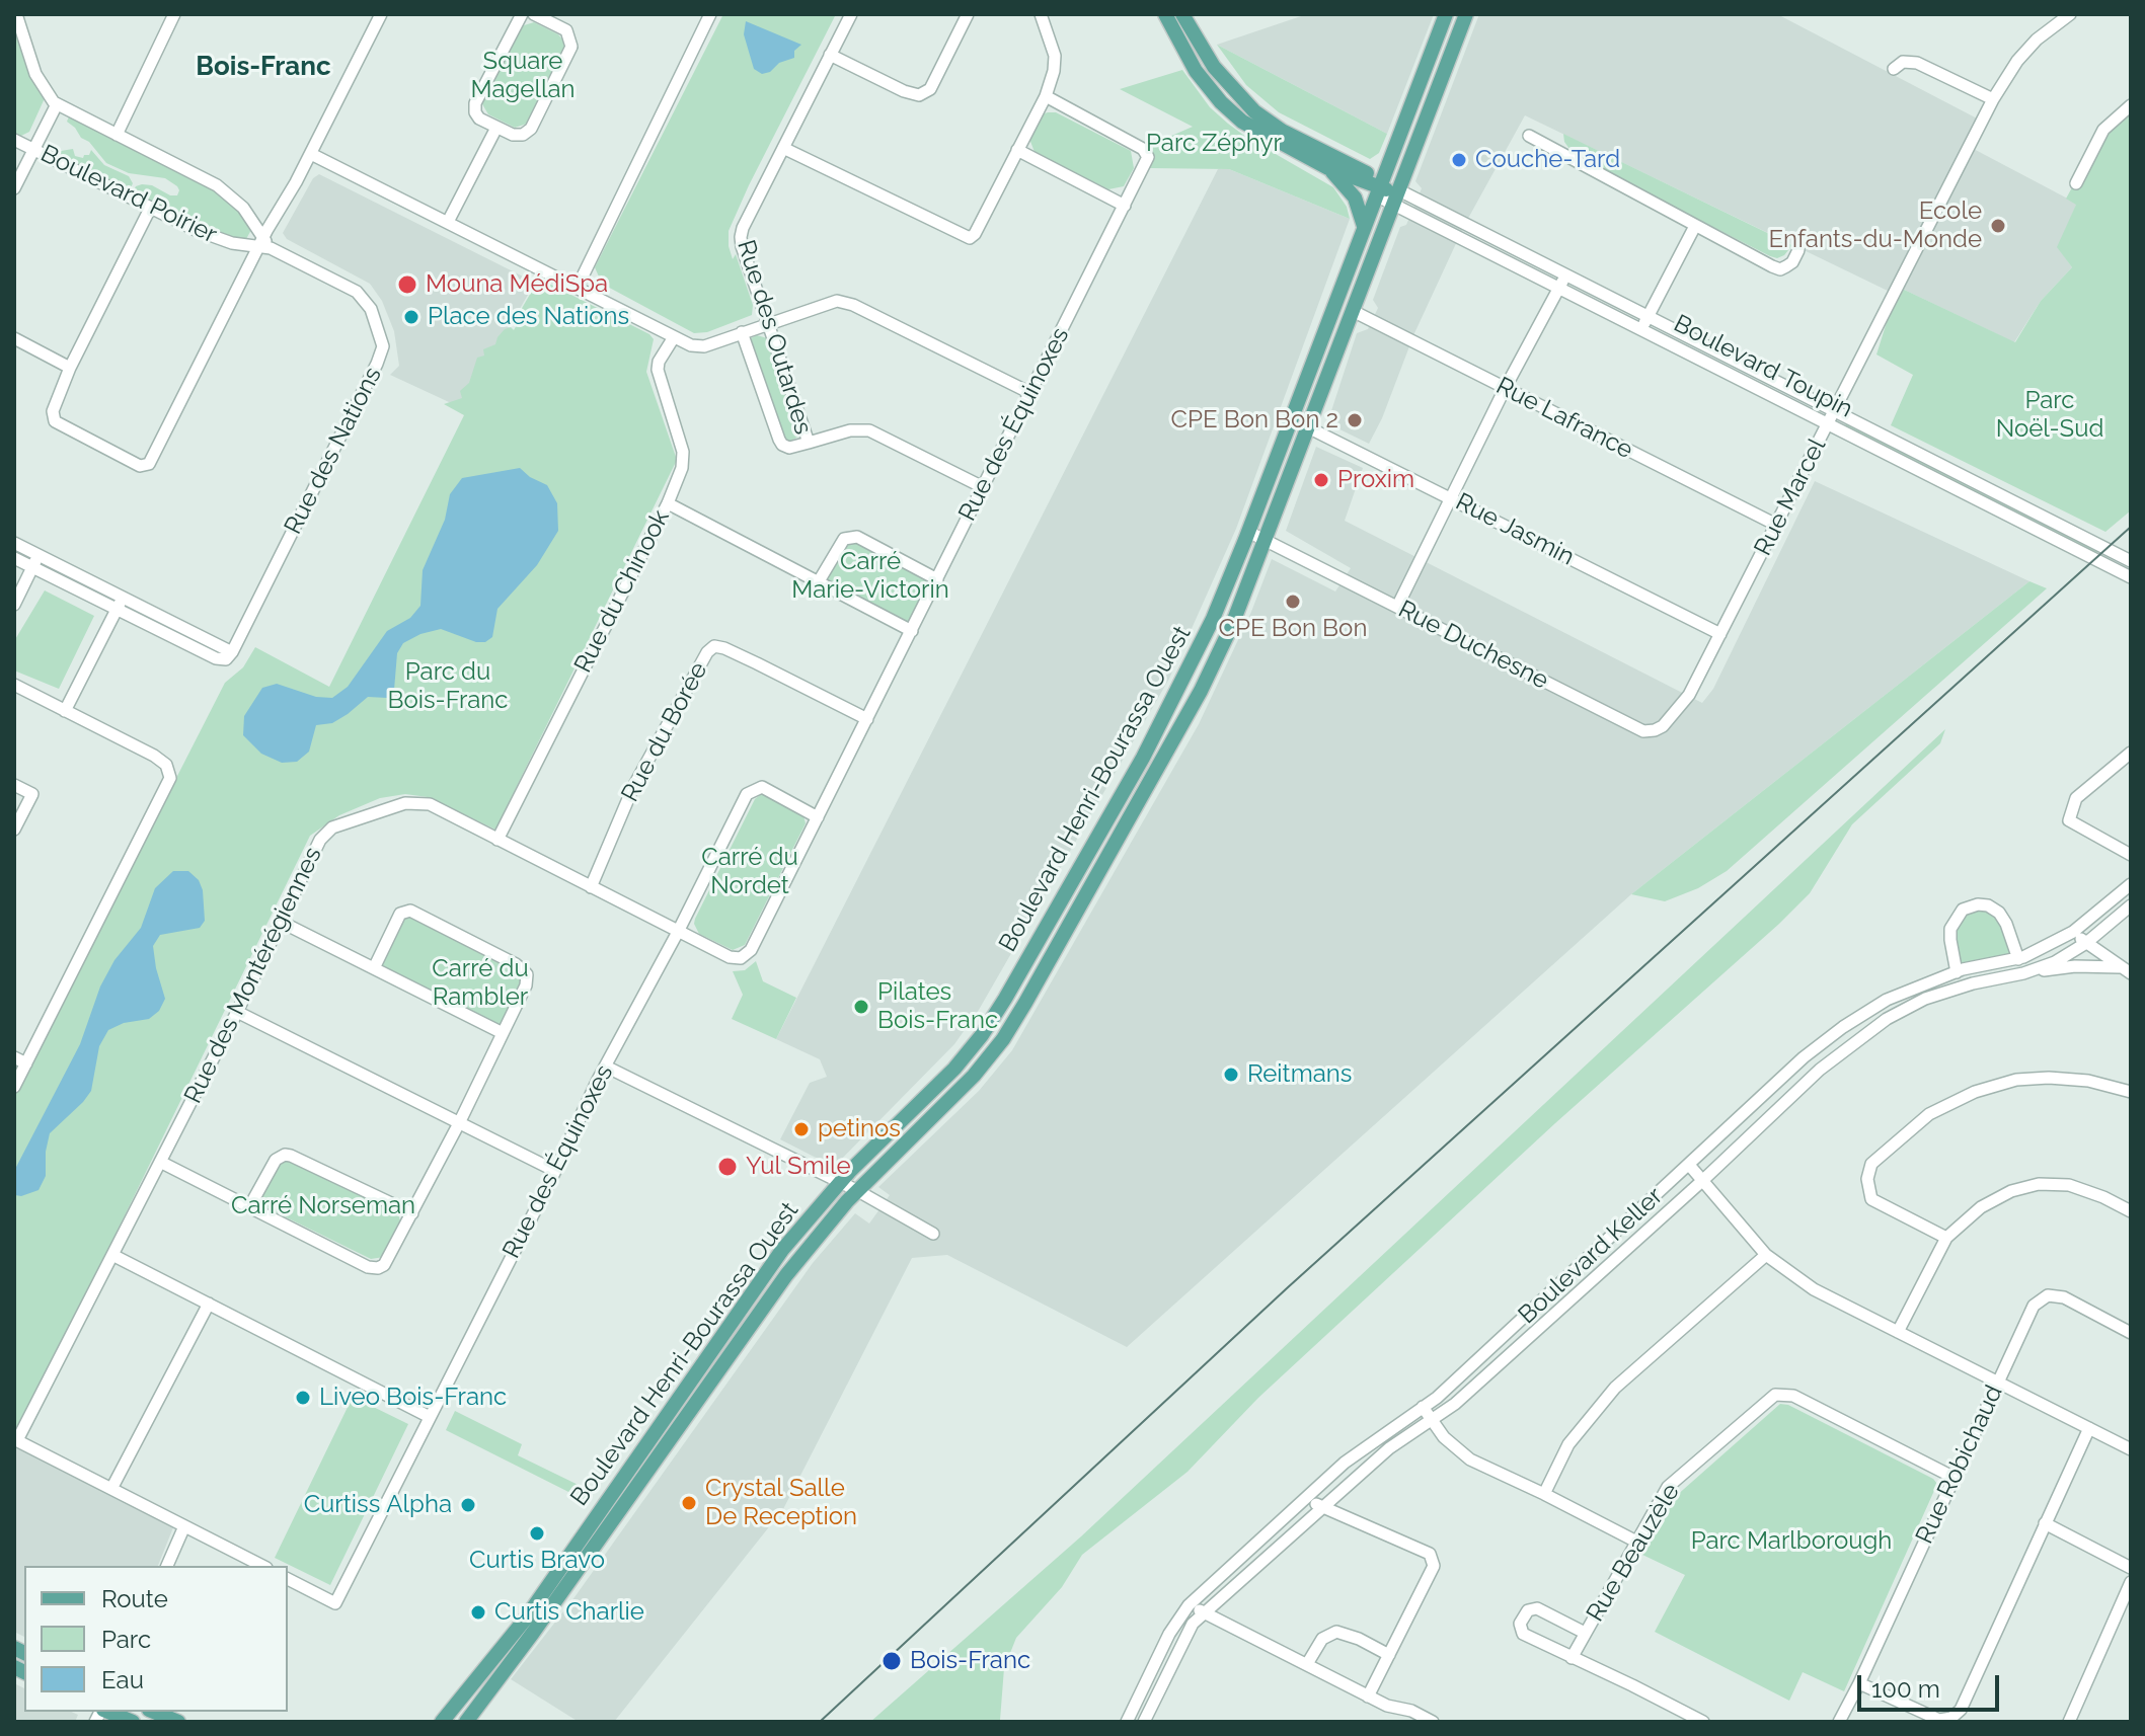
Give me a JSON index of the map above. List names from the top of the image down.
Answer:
{
  "streets": {
    "main road": ["Boulevard Toupin", "Boulevard Henri-Bourassa Ouest"],
    "street": [
      "Boulevard Poirier",
      "Rue des Outardes",
      "Rue Lafrance",
      "Rue des Équinoxes",
      "Rue des Nations",
      "Rue Marcel",
      "Rue Jasmin",
      "Rue du Chinook",
      "Rue Duchesne",
      "Rue du Borée",
      "Rue des Montérégiennes",
      "Boulevard Keller",
      "Rue Robichaud",
      "Rue Beauzèle"
    ]
  },
  "crossings": [
    ["Boulevard Poirier", "Rue des Nations"],
    ["Boulevard Toupin", "Rue Marcel"],
    ["Boulevard Toupin", "Boulevard Henri-Bourassa Ouest"],
    ["Rue Lafrance", "Rue Marcel"],
    ["Rue Lafrance", "Boulevard Henri-Bourassa Ouest"],
    ["Rue des Équinoxes", "Rue du Borée"],
    ["Rue des Équinoxes", "Rue des Montérégiennes"],
    ["Rue Marcel", "Rue Jasmin"],
    ["Rue Marcel", "Rue Duchesne"],
    ["Rue Jasmin", "Boulevard Henri-Bourassa Ouest"],
    ["Rue du Chinook", "Rue des Montérégiennes"],
    ["Rue Duchesne", "Boulevard Henri-Bourassa Ouest"],
    ["Rue du Borée", "Rue des Montérégiennes"],
    ["Rue Robichaud", "Rue Beauzèle"]
  ],
  "districts": ["Bois-Franc"],
  "parks": [
    "Square Magellan",
    "Parc Zéphyr",
    "Parc Noël-Sud",
    "Carré Marie-Victorin",
    "Parc du Bois-Franc",
    "Carré du Nordet",
    "Carré du Rambler",
    "Carré Norseman",
    "Parc Marlborough"
  ],
  "places": [
    "Couche-Tard",
    "Ecole Enfants-du-Monde",
    "Mouna MédiSpa",
    "Place des Nations",
    "CPE Bon Bon 2",
    "Proxim",
    "CPE Bon Bon",
    "Pilates Bois-Franc",
    "Reitmans",
    "petinos",
    "Yul Smile",
    "Liveo Bois-Franc",
    "Crystal Salle De Reception",
    "Curtiss Alpha",
    "Curtis Bravo",
    "Curtis Charlie",
    "Bois-Franc"
  ],
  "legend": ["Route", "Parc", "Eau"],
  "scale_bar": "100 m"
}
